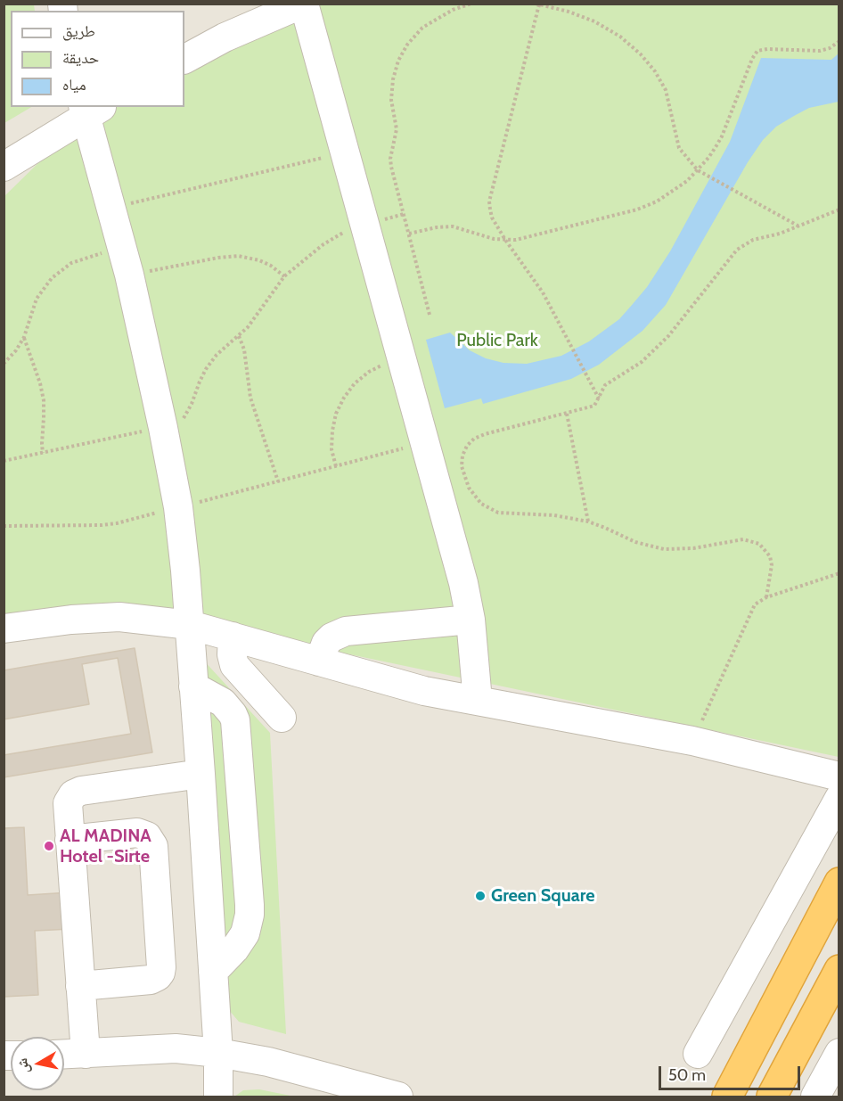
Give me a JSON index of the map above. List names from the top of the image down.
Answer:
{
  "parks": ["Public Park"],
  "places": ["AL MADINA Hotel -Sirte", "Green Square"],
  "legend": ["طريق", "حديقة", "مياه"],
  "scale_bar": "50 m",
  "north": "left"
}
